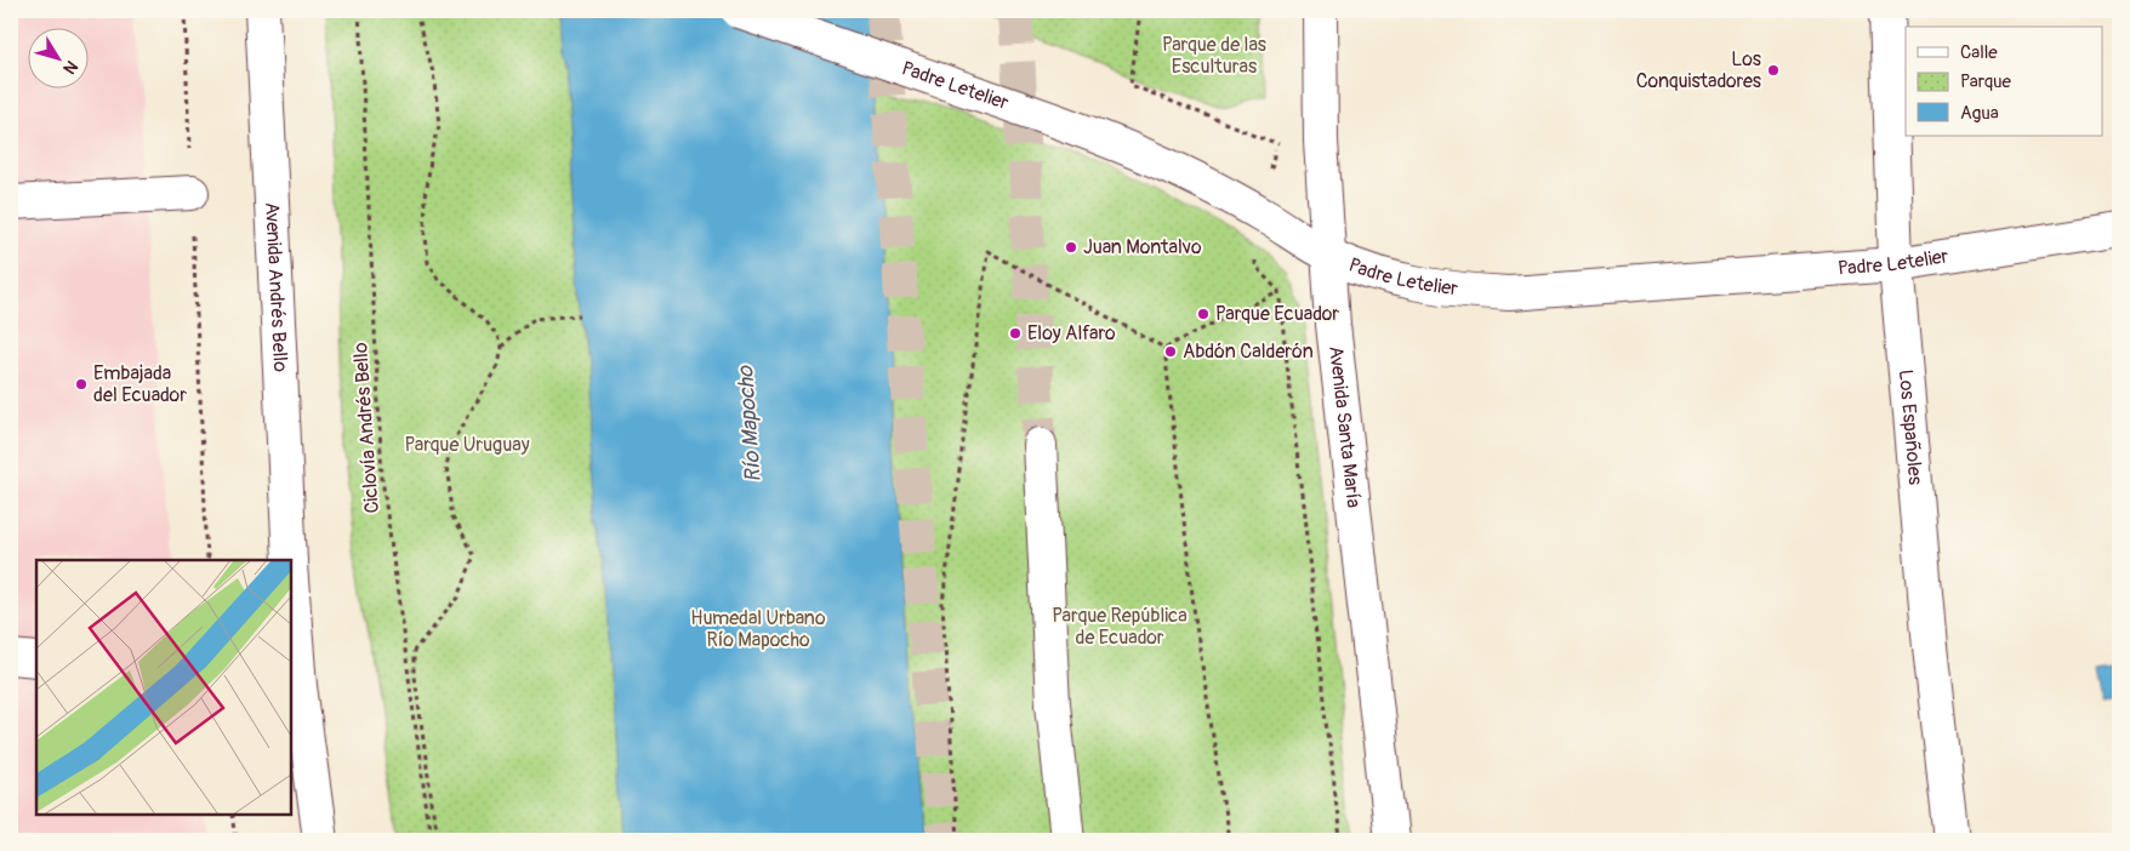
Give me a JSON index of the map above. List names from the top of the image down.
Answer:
{
  "streets": {
    "main road": [
      "Padre Letelier",
      "Avenida Andrés Bello",
      "Los Españoles",
      "Avenida Santa María"
    ],
    "path": ["Ciclovía Andrés Bello"]
  },
  "crossings": [
    ["Padre Letelier", "Los Españoles"],
    ["Padre Letelier", "Avenida Santa María"]
  ],
  "water": ["Río Mapocho"],
  "parks": [
    "Parque de las Esculturas",
    "Parque Uruguay",
    "Parque República de Ecuador",
    "Humedal Urbano Río Mapocho"
  ],
  "places": [
    "Los Conquistadores",
    "Juan Montalvo",
    "Parque Ecuador",
    "Eloy Alfaro",
    "Abdón Calderón",
    "Embajada del Ecuador"
  ],
  "legend": ["Calle", "Parque", "Agua"],
  "north": "bottom right"
}
